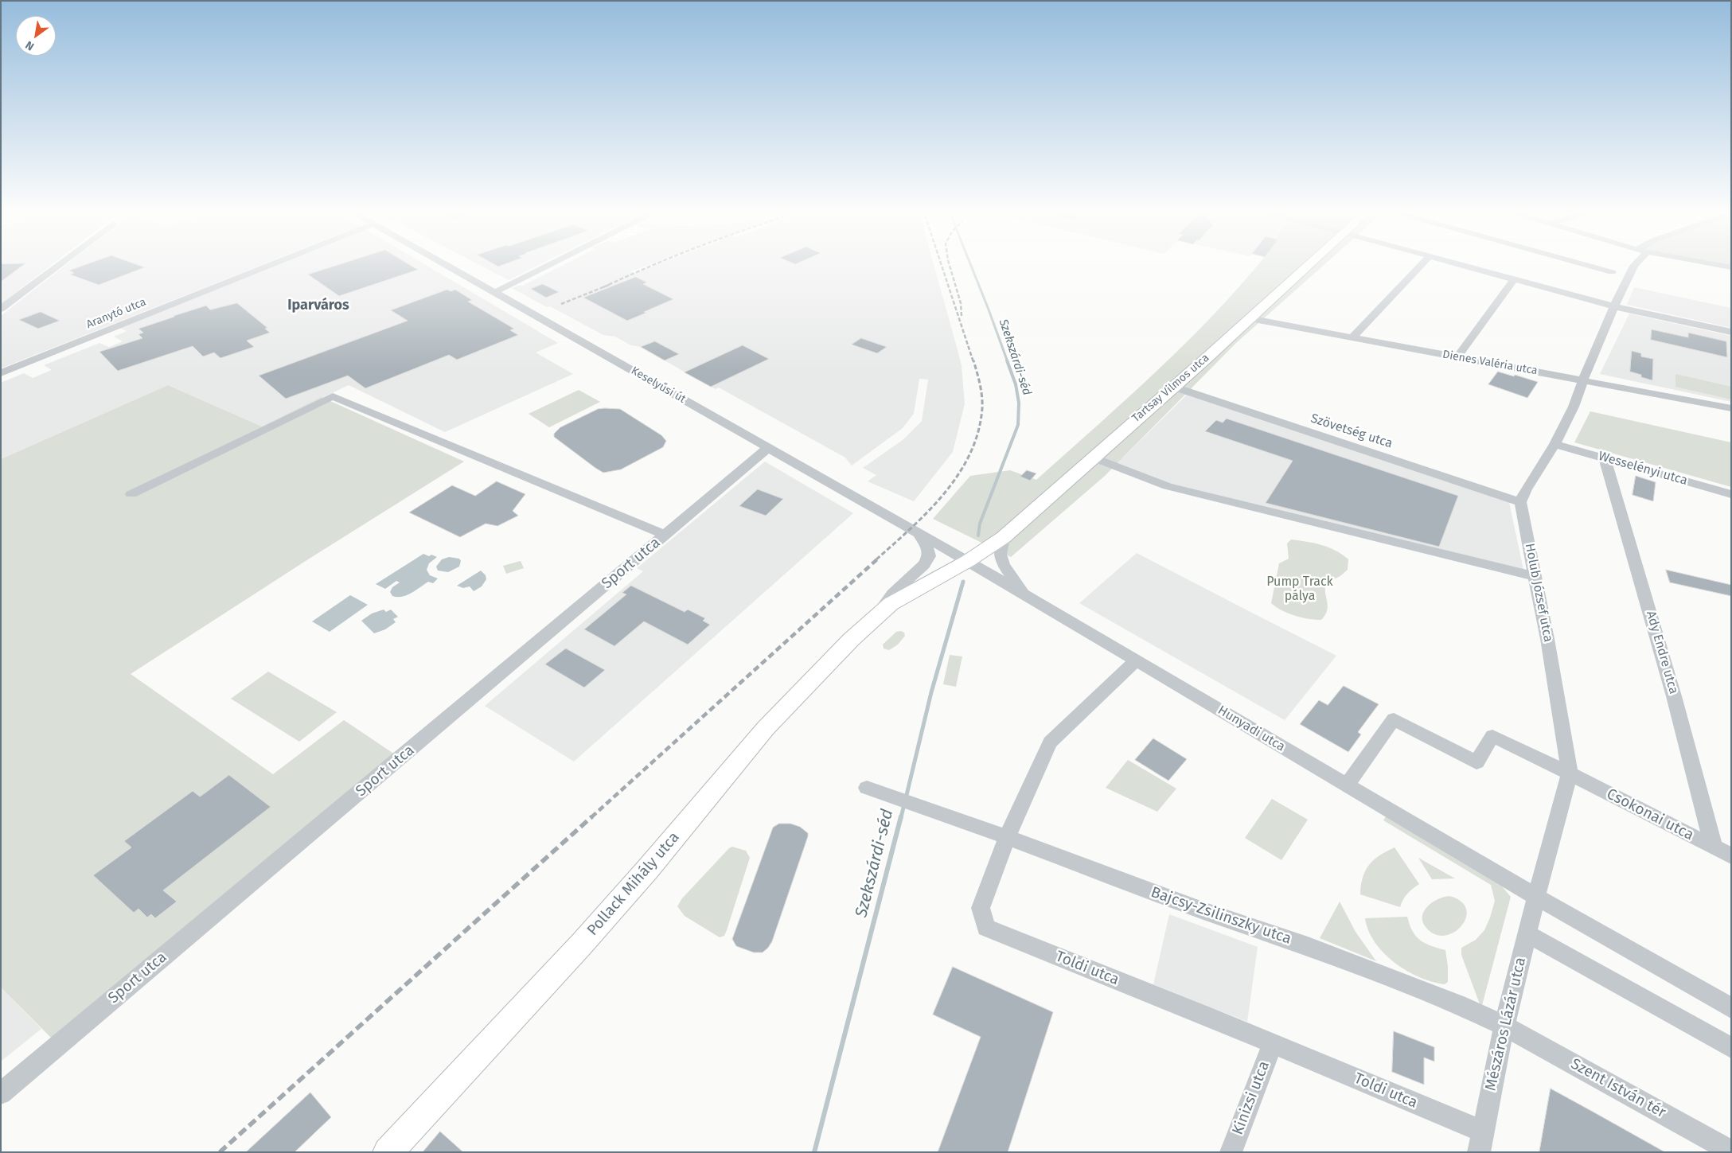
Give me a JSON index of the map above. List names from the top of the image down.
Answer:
{
  "streets": {
    "main road": ["Tartsay Vilmos utca", "Pollack Mihály utca"],
    "street": [
      "Aranytó utca",
      "Dienes Valéria utca",
      "Keselyűsi út",
      "Szövetség utca",
      "Wesselényi utca",
      "Sport utca",
      "Holub József utca",
      "Ady Endre utca",
      "Hunyadi utca",
      "Csokonai utca",
      "Bajcsy-Zsilinszky utca",
      "Toldi utca",
      "Mészáros Lázár utca",
      "Szent István tér",
      "Kinizsi utca"
    ]
  },
  "crossings": [
    ["Dienes Valéria utca", "Tartsay Vilmos utca"],
    ["Keselyűsi út", "Tartsay Vilmos utca"],
    ["Keselyűsi út", "Sport utca"],
    ["Keselyűsi út", "Hunyadi utca"],
    ["Keselyűsi út", "Pollack Mihály utca"],
    ["Tartsay Vilmos utca", "Szövetség utca"],
    ["Tartsay Vilmos utca", "Hunyadi utca"],
    ["Tartsay Vilmos utca", "Pollack Mihály utca"],
    ["Szövetség utca", "Holub József utca"],
    ["Wesselényi utca", "Ady Endre utca"],
    ["Holub József utca", "Hunyadi utca"],
    ["Holub József utca", "Csokonai utca"],
    ["Holub József utca", "Mészáros Lázár utca"],
    ["Ady Endre utca", "Csokonai utca"],
    ["Hunyadi utca", "Csokonai utca"],
    ["Hunyadi utca", "Pollack Mihály utca"],
    ["Hunyadi utca", "Toldi utca"],
    ["Hunyadi utca", "Mészáros Lázár utca"],
    ["Bajcsy-Zsilinszky utca", "Toldi utca"],
    ["Bajcsy-Zsilinszky utca", "Mészáros Lázár utca"],
    ["Bajcsy-Zsilinszky utca", "Szent István tér"],
    ["Toldi utca", "Mészáros Lázár utca"],
    ["Toldi utca", "Kinizsi utca"],
    ["Mészáros Lázár utca", "Szent István tér"]
  ],
  "districts": ["Iparváros"],
  "water": ["Szekszárdi-séd"],
  "parks": ["Pump Track pálya"],
  "north": "bottom left"
}
